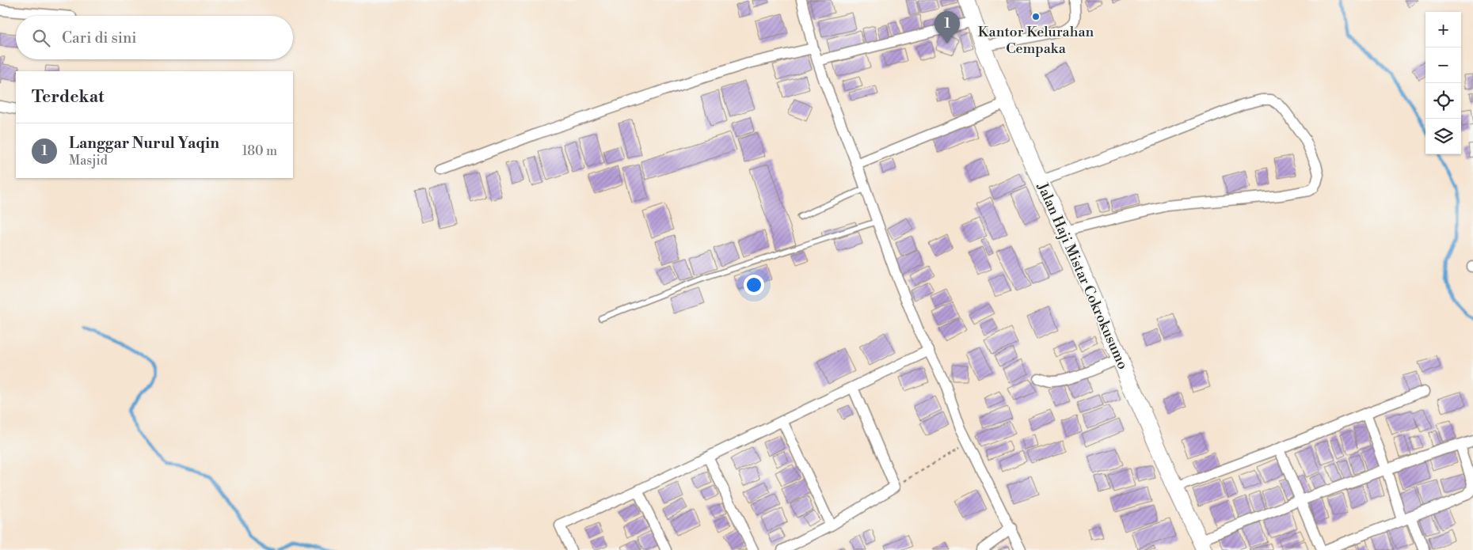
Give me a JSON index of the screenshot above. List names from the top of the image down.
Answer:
{
  "streets": {
    "main road": ["Jalan Haji Mistar Cokrokusumo"]
  },
  "places": ["Kantor Kelurahan Cempaka"],
  "page": {
    "pins": "1",
    "map_buttons": ["+", "−"],
    "search": "Cari di sini",
    "heading": "Terdekat",
    "list": [
      {
        "mark": "1",
        "name": "Langgar Nurul Yaqin",
        "note": "Masjid",
        "value": "180 m"
      }
    ]
  }
}
